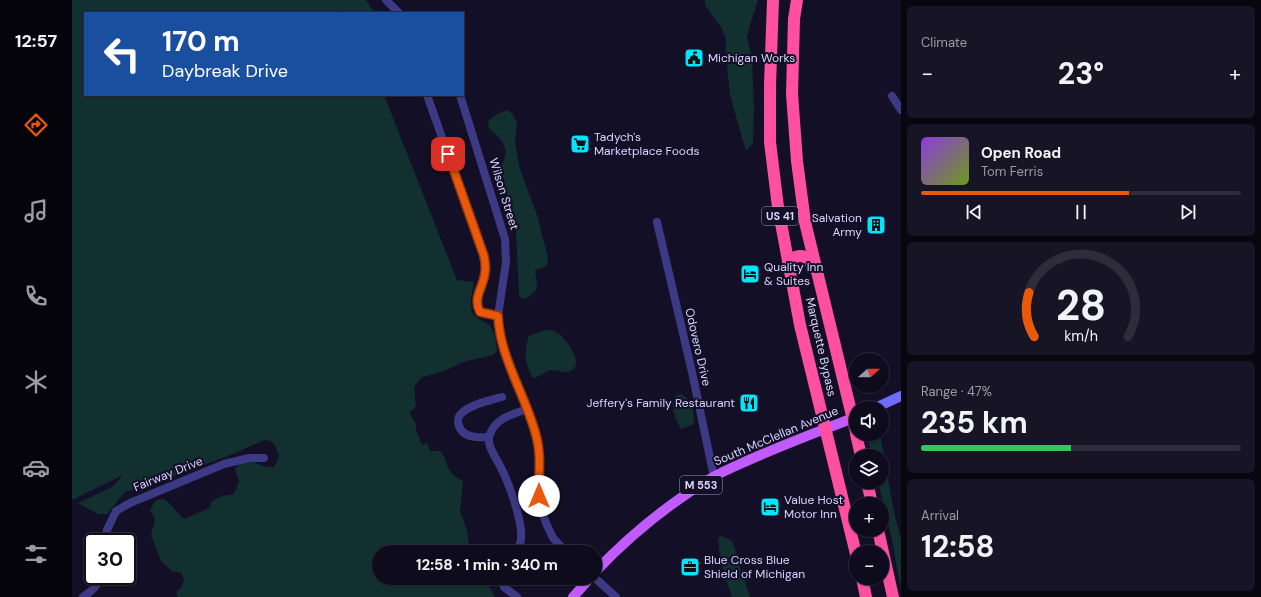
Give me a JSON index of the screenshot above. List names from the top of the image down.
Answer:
{
  "streets": {
    "highway": ["US 41", "Marquette Bypass"],
    "main road": ["South McClellan Avenue", "M 553"],
    "street": ["Wilson Street", "Odovero Drive", "Fairway Drive"]
  },
  "crossings": [
    ["Odovero Drive", "South McClellan Avenue"],
    ["Marquette Bypass", "South McClellan Avenue"]
  ],
  "places": {
    "public building": ["Michigan Works"],
    "supermarket": ["Tadych's Marketplace Foods"],
    "building": ["Salvation Army"],
    "hotel": ["Quality Inn & Suites", "Value Host Motor Inn"],
    "restaurant": ["Jeffery's Family Restaurant"],
    "office": ["Blue Cross Blue Shield of Michigan"]
  },
  "north": "right",
  "page": {
    "tabs": "12:57",
    "tile": [
      "Climate",
      ["Range · 47%", "235 km"],
      ["Arrival", "12:58"]
    ],
    "turn": ["170 m", "Daybreak Drive"],
    "heat": ["−", "23°", "+"],
    "song": ["Open Road", "Tom Ferris"],
    "map_buttons": ["+", "−"],
    "limit": "30",
    "trip": "12:58 · 1 min · 340 m",
    "gauge": ["28", "km/h"]
  }
}
